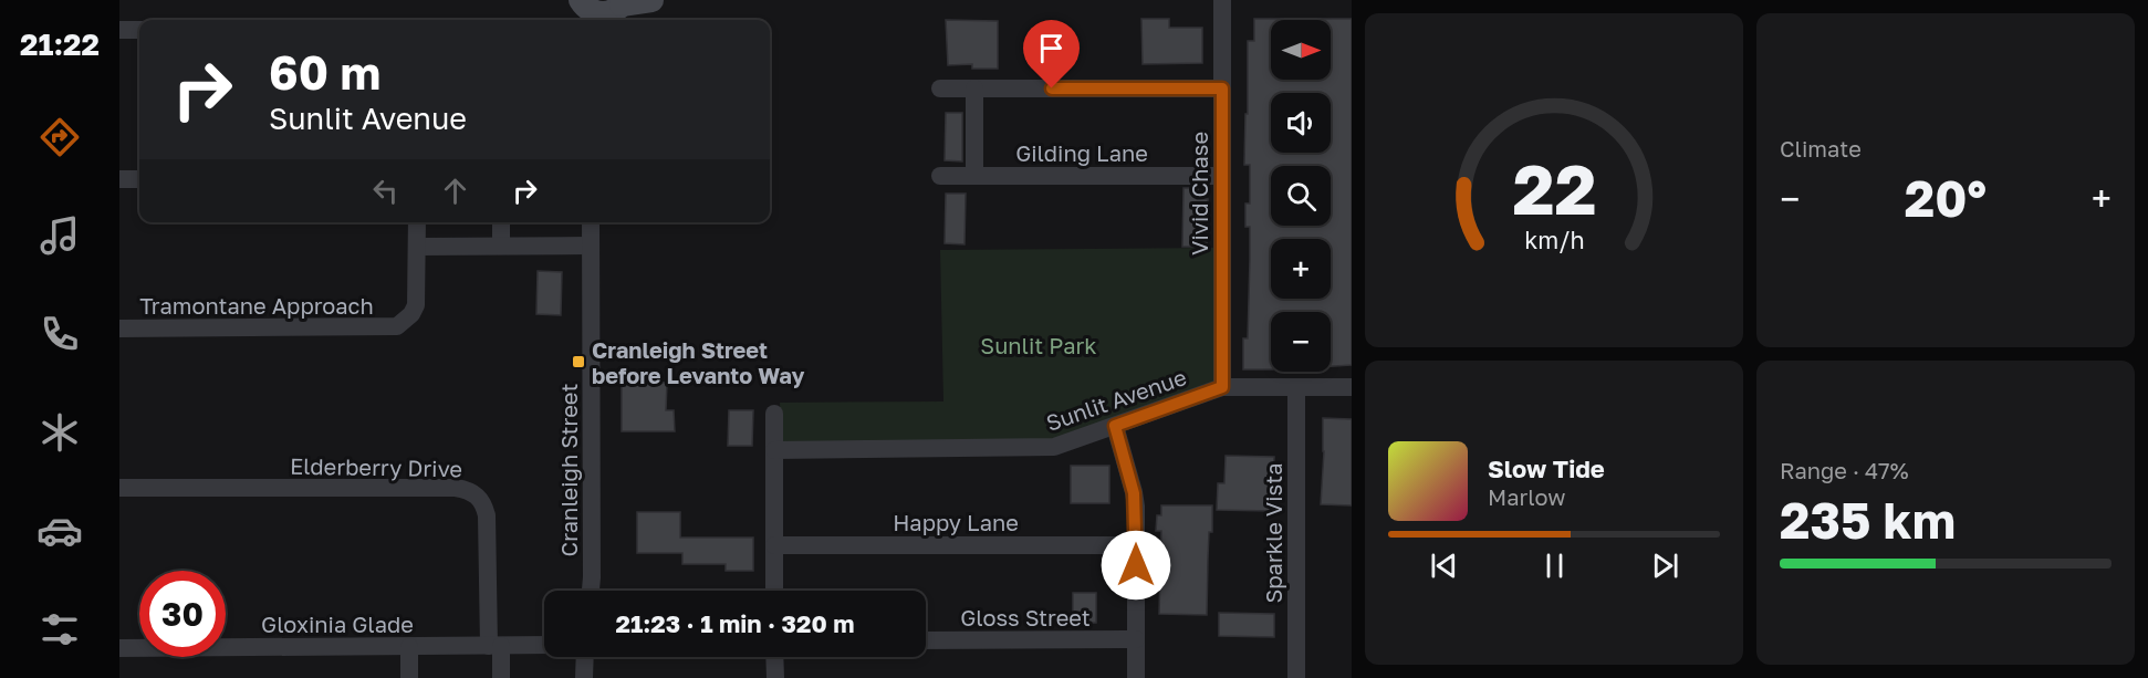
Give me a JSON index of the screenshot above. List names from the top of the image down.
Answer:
{
  "streets": {
    "street": [
      "Gilding Lane",
      "Vivid Chase",
      "Tramontane Approach",
      "Sunlit Avenue",
      "Elderberry Drive",
      "Cranleigh Street",
      "Happy Lane",
      "Sparkle Vista",
      "Gloss Street",
      "Gloxinia Glade"
    ]
  },
  "crossings": [
    ["Gilding Lane", "Vivid Chase"],
    ["Vivid Chase", "Sunlit Avenue"],
    ["Sunlit Avenue", "Sparkle Vista"],
    ["Elderberry Drive", "Gloxinia Glade"]
  ],
  "parks": ["Sunlit Park"],
  "places": {
    "transit": ["Cranleigh Street before Levanto Way"]
  },
  "north": "right",
  "page": {
    "tabs": "21:22",
    "tile": [
      "Climate",
      ["Range · 47%", "235 km"]
    ],
    "map_buttons": ["+", "−"],
    "turn": ["60 m", "Sunlit Avenue"],
    "heat": ["−", "20°", "+"],
    "song": ["Slow Tide", "Marlow"],
    "limit": "30",
    "trip": "21:23 · 1 min · 320 m",
    "gauge": ["22", "km/h"]
  }
}
